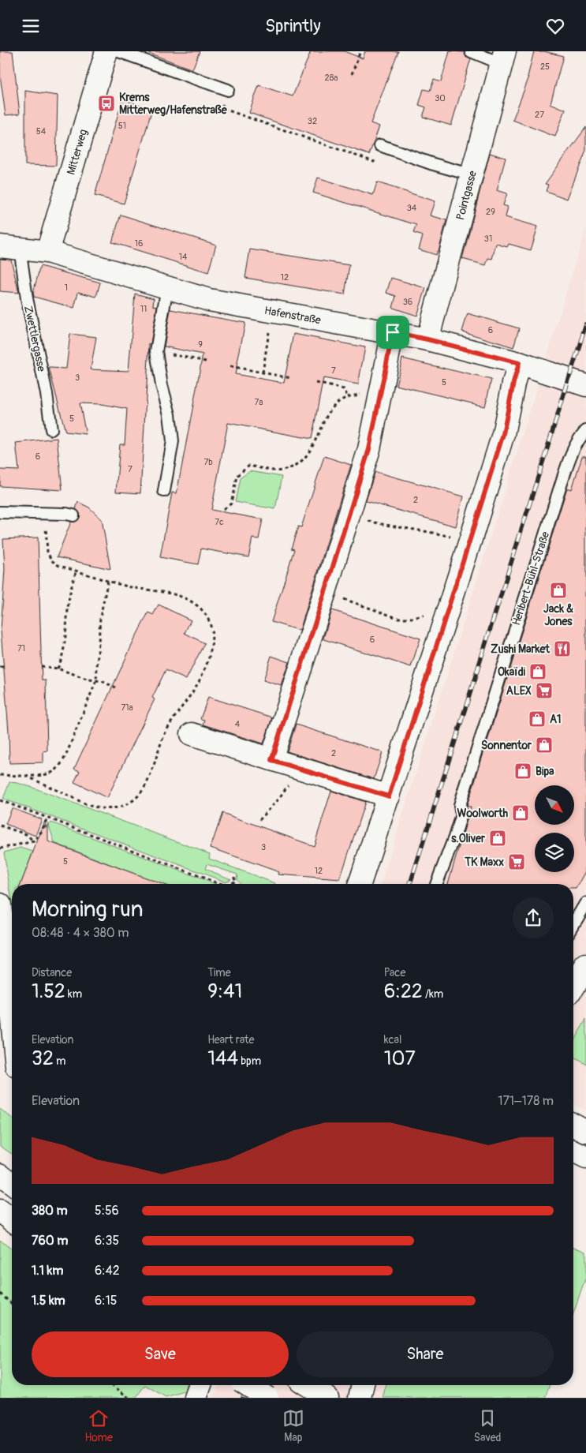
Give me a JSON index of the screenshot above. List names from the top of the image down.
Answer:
{
  "streets": {
    "street": ["Mitterweg", "Pointgasse", "Hafenstraße"],
    "lane": ["Zwettlergasse", "Heribert-Bühl-Straße"]
  },
  "crossings": [
    ["Mitterweg", "Hafenstraße"],
    ["Pointgasse", "Hafenstraße"],
    ["Hafenstraße", "Zwettlergasse"]
  ],
  "places": {
    "bus stop": ["Krems Mitterweg/Hafenstraße"],
    "shop": [
      "Jack & Jones",
      "Okaïdi",
      "A1",
      "Sonnentor",
      "Bipa",
      "Woolworth",
      "s.Oliver"
    ],
    "restaurant": ["Zushi Market"],
    "supermarket": ["ALEX", "TK Maxx"]
  },
  "house_numbers": [
    "25",
    "28a",
    "30",
    "27",
    "32",
    "51",
    "54",
    "34",
    "29",
    "31",
    "16",
    "14",
    "12",
    "1",
    "36",
    "11",
    "6",
    "9",
    "7",
    "3",
    "5",
    "7a",
    "5",
    "6",
    "7b",
    "7",
    "2",
    "7c",
    "6",
    "71",
    "71a",
    "4",
    "2",
    "3",
    "5",
    "12"
  ],
  "north": "bottom right",
  "page": {
    "header": "Sprintly",
    "heading": ["Morning run", "08:48 · 4 × 380 m"],
    "stats": [
      ["Distance", "1.52 km"],
      ["Time", "9:41"],
      ["Pace", "6:22 /km"],
      ["Elevation", "32 m"],
      ["Heart rate", "144 bpm"],
      ["kcal", "107"]
    ],
    "chart": ["Elevation", "171–178 m"],
    "list": [
      {
        "name": "380 m",
        "note": "5:56"
      },
      {
        "name": "760 m",
        "note": "6:35"
      },
      {
        "name": "1.1 km",
        "note": "6:42"
      },
      {
        "name": "1.5 km",
        "note": "6:15"
      }
    ],
    "buttons": ["Save", "Share"],
    "tabs": ["Home", "Map", "Saved"]
  }
}
